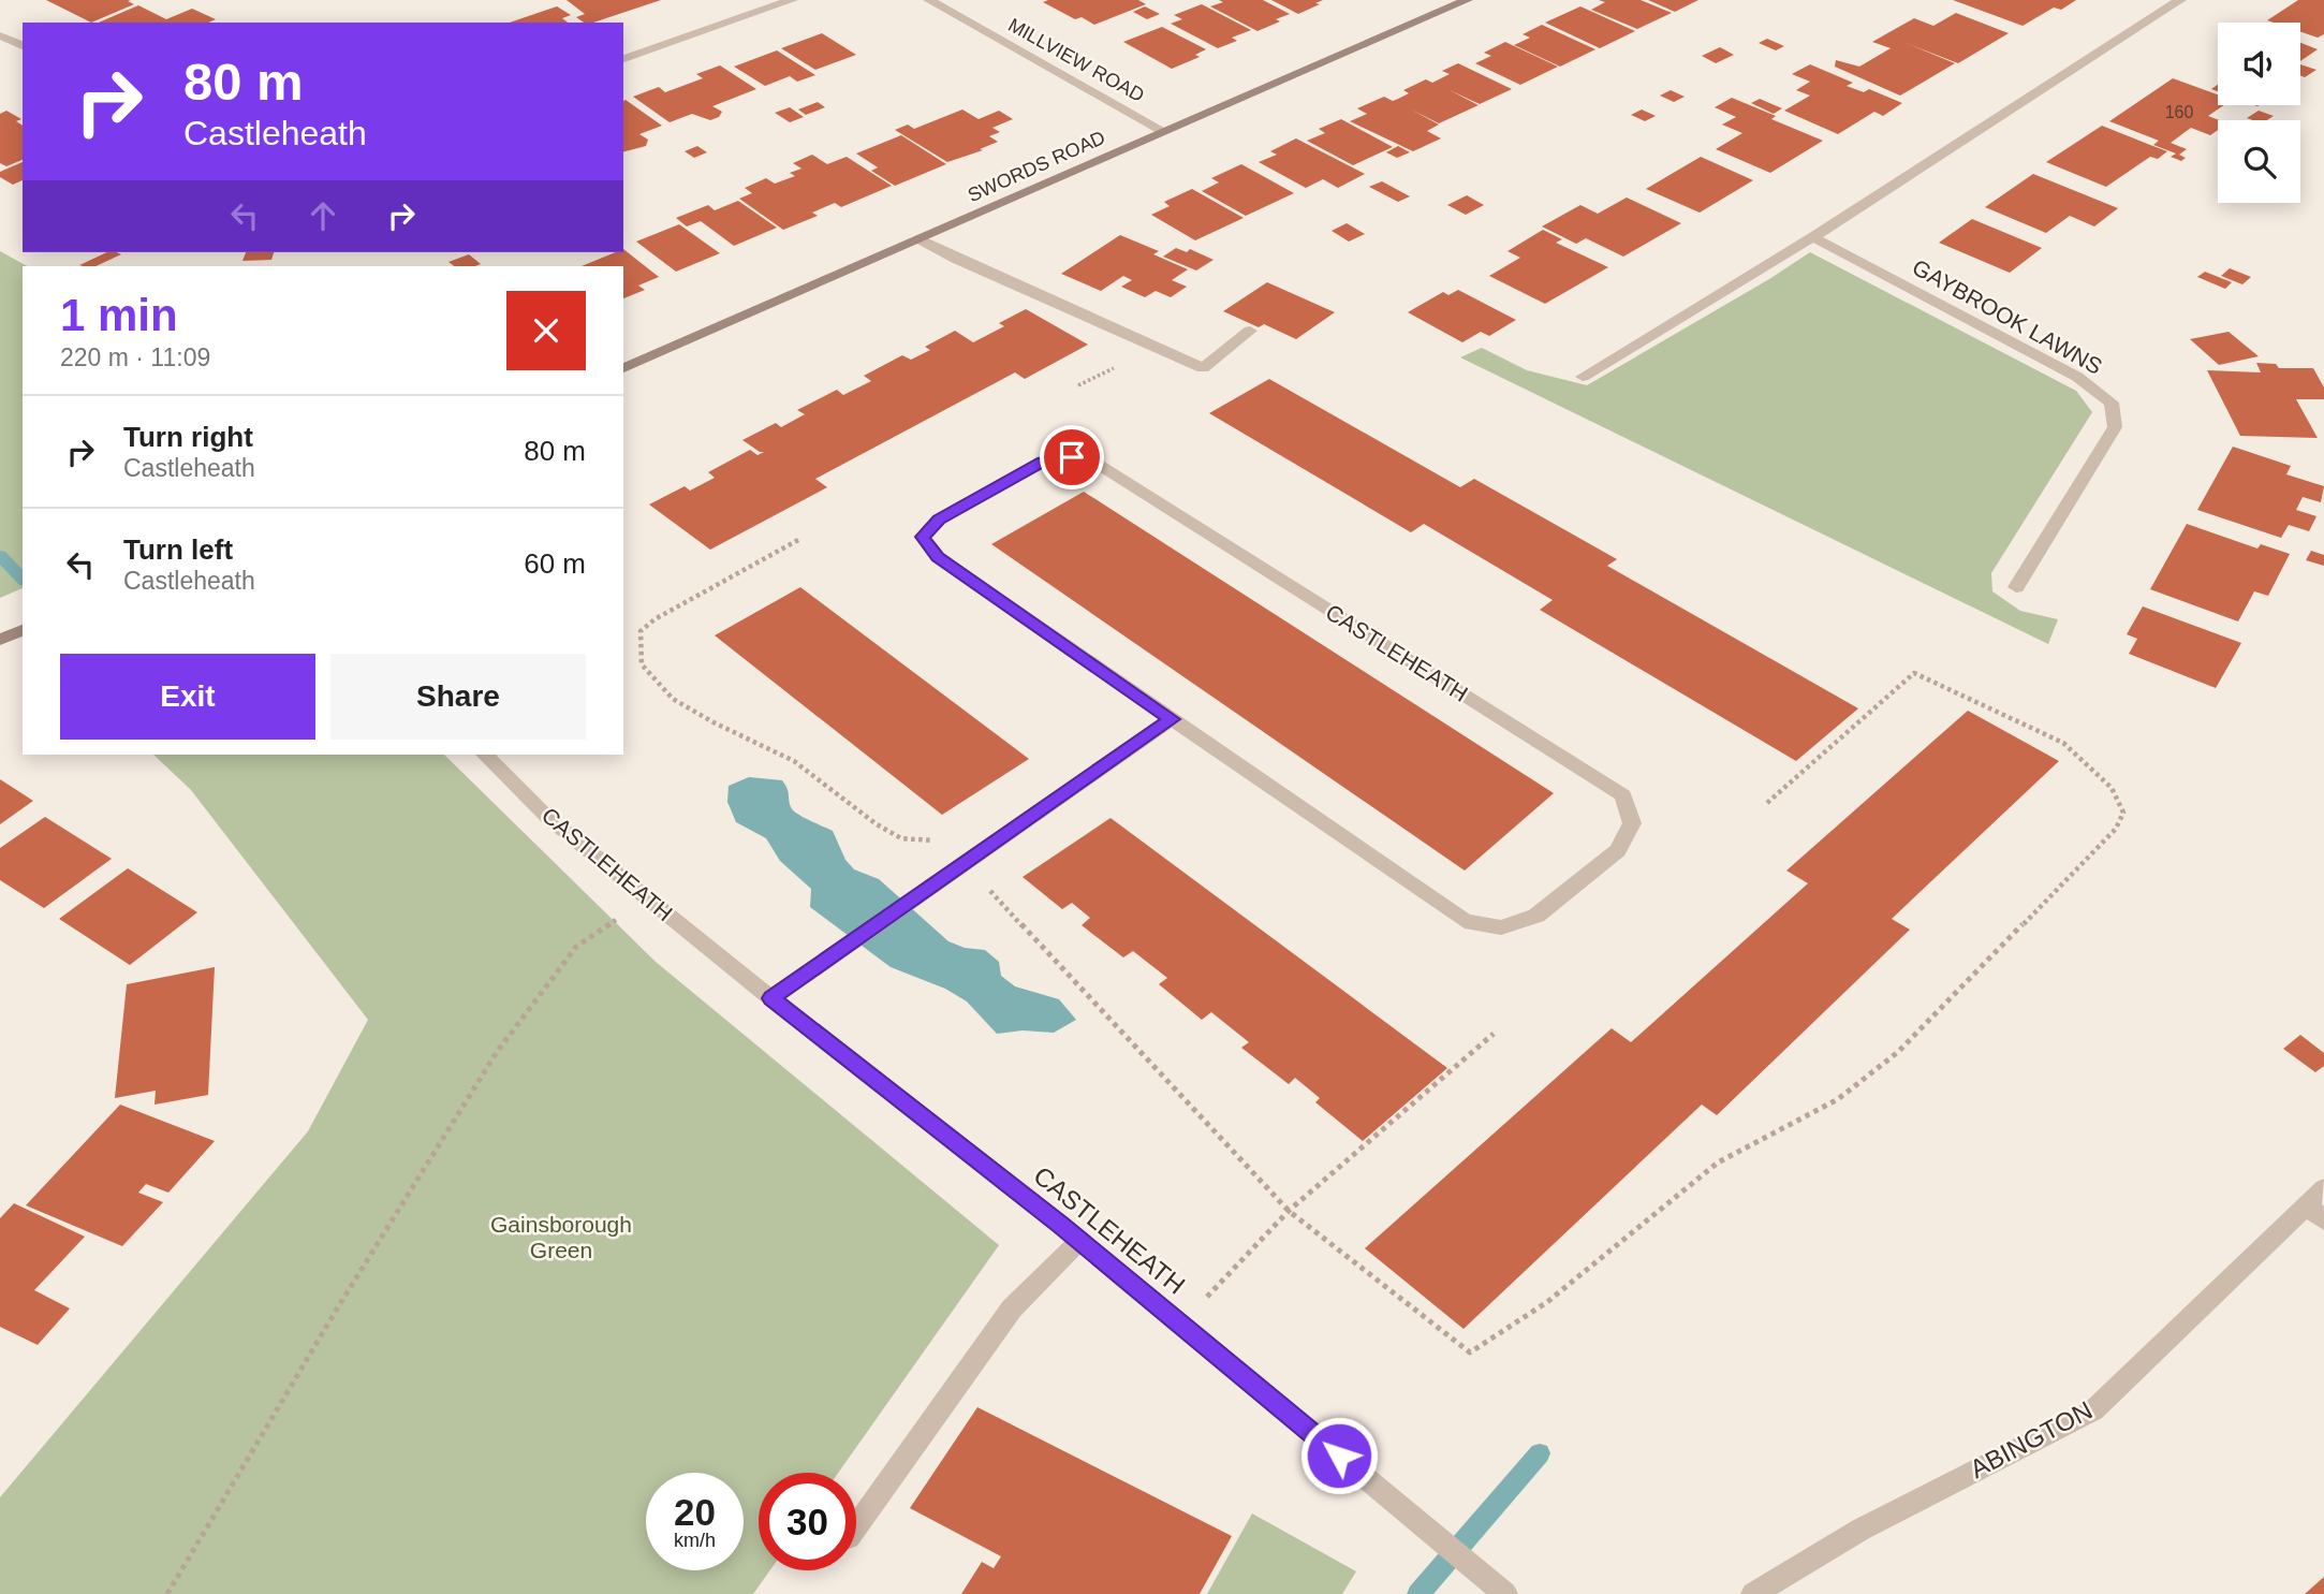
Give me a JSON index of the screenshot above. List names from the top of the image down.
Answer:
{
  "streets": {
    "main road": ["SWORDS ROAD"],
    "street": [
      "MILLVIEW ROAD",
      "GAYBROOK LAWNS",
      "CASTLEHEATH",
      "ABINGTON"
    ]
  },
  "crossings": [
    ["MILLVIEW ROAD", "SWORDS ROAD"]
  ],
  "parks": ["Gainsborough Green"],
  "house_numbers": ["160"],
  "page": {
    "turn": ["80 m", "Castleheath"],
    "heading": ["1 min", "220 m · 11:09"],
    "list": [
      {
        "name": "Turn right",
        "note": "Castleheath",
        "value": "80 m"
      },
      {
        "name": "Turn left",
        "note": "Castleheath",
        "value": "60 m"
      }
    ],
    "buttons": ["Exit", "Share"],
    "speed": "20 km/h",
    "limit": "30"
  }
}
